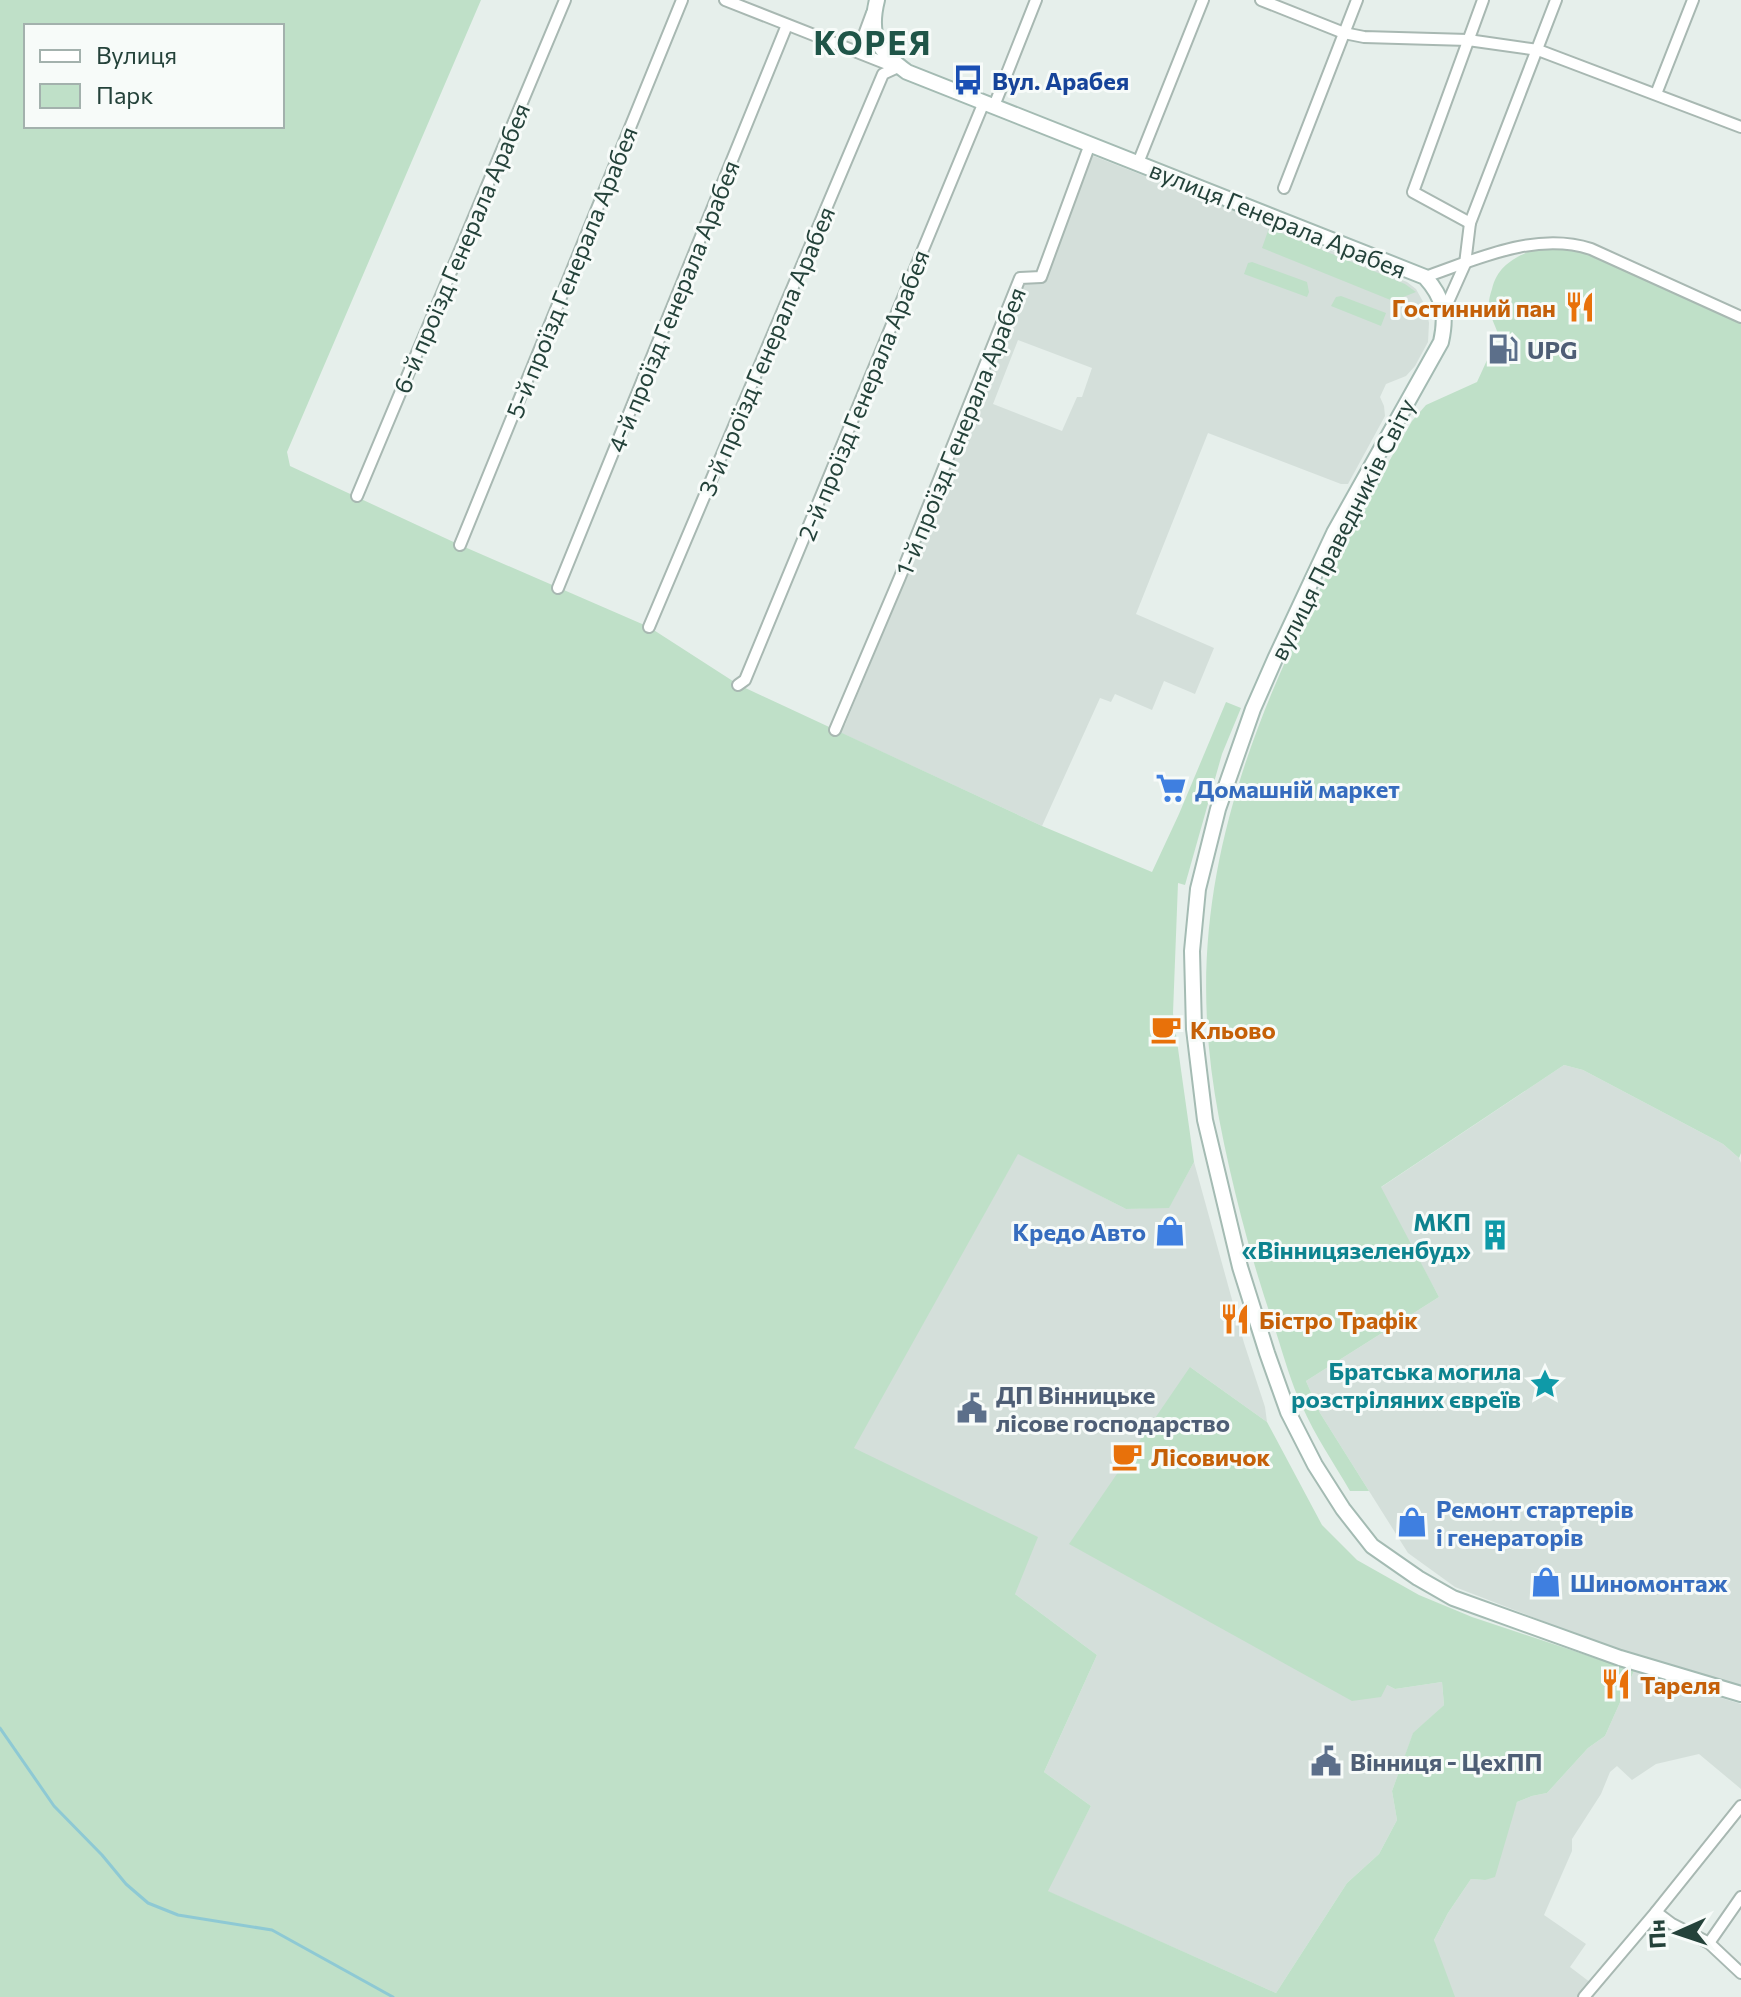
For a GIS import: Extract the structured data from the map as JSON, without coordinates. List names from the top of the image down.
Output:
{
  "streets": {
    "main road": ["вулиця Генерала Арабея", "вулиця Праведників Світу"],
    "street": [
      "6-й проїзд Генерала Арабея",
      "5-й проїзд Генерала Арабея",
      "4-й проїзд Генерала Арабея",
      "3-й проїзд Генерала Арабея",
      "2-й проїзд Генерала Арабея",
      "1-й проїзд Генерала Арабея"
    ]
  },
  "crossings": [
    ["вулиця Генерала Арабея", "3-й проїзд Генерала Арабея"],
    ["вулиця Генерала Арабея", "2-й проїзд Генерала Арабея"],
    ["вулиця Генерала Арабея", "1-й проїзд Генерала Арабея"]
  ],
  "districts": ["КОРЕЯ"],
  "places": {
    "bus stop": ["Вул. Арабея"],
    "restaurant": ["Гостинний пан", "Бістро Трафік", "Тареля"],
    "fuel station": ["UPG"],
    "supermarket": ["Домашній маркет"],
    "cafe": ["Кльово", "Лісовичок"],
    "shop": ["Кредо Авто", "Ремонт стартерів і генераторів", "Шиномонтаж"],
    "building": ["МКП «Вінницязеленбуд»"],
    "place": ["Братська могила розстріляних євреїв"],
    "public building": ["ДП Вінницьке лісове господарство", "Вінниця - ЦехПП"]
  },
  "legend": ["Вулиця", "Парк"],
  "north": "left"
}
